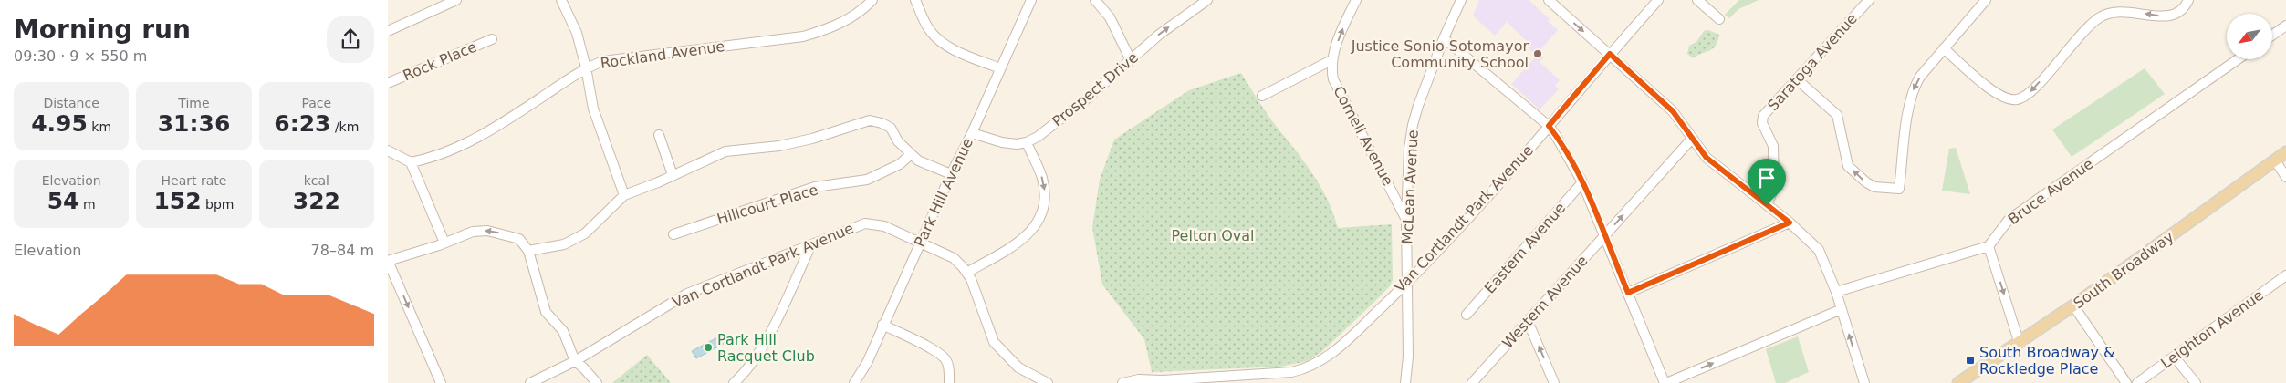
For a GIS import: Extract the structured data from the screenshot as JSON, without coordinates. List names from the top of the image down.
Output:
{
  "streets": {
    "main road": ["South Broadway"],
    "street": [
      "Rockland Avenue",
      "Rock Place",
      "Saratoga Avenue",
      "Prospect Drive",
      "Cornell Avenue",
      "McLean Avenue",
      "Bruce Avenue",
      "Park Hill Avenue",
      "Hillcourt Place",
      "Van Cortlandt Park Avenue",
      "Eastern Avenue",
      "Western Avenue",
      "Leighton Avenue"
    ]
  },
  "crossings": [
    ["Cornell Avenue", "McLean Avenue"],
    ["McLean Avenue", "Van Cortlandt Park Avenue"],
    ["Park Hill Avenue", "Van Cortlandt Park Avenue"]
  ],
  "one_way": ["Prospect Drive", "Western Avenue"],
  "parks": ["Pelton Oval"],
  "places": {
    "other": ["Justice Sonio Sotomayor Community School", "Park Hill Racquet Club"],
    "transit": ["South Broadway & Rockledge Place"]
  },
  "north": "bottom left",
  "page": {
    "heading": ["Morning run", "09:30 · 9 × 550 m"],
    "stats": [
      ["Distance", "4.95 km"],
      ["Time", "31:36"],
      ["Pace", "6:23 /km"],
      ["Elevation", "54 m"],
      ["Heart rate", "152 bpm"],
      ["kcal", "322"]
    ],
    "chart": ["Elevation", "78–84 m"]
  }
}
